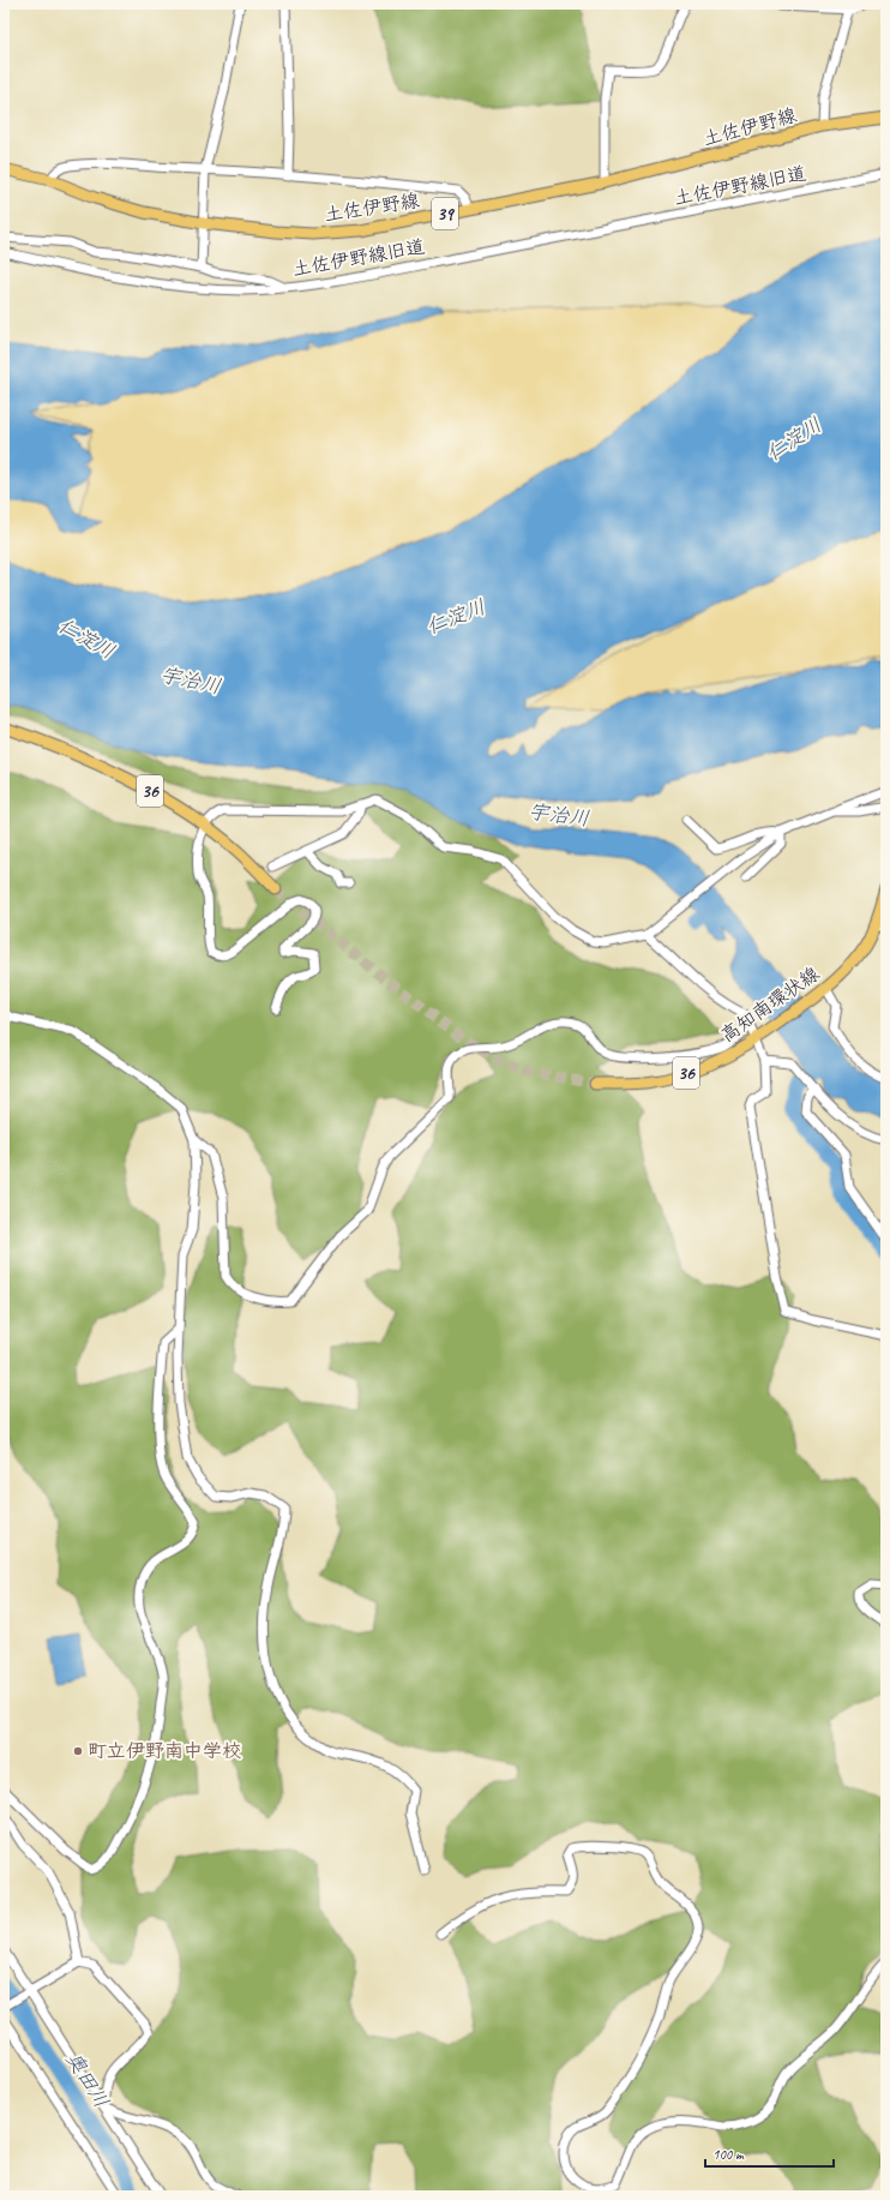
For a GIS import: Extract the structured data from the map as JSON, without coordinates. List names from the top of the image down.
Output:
{
  "streets": {
    "main road": [
      "土佐伊野線",
      "39",
      "36",
      "高知南環状線"
    ],
    "street": ["土佐伊野線旧道"]
  },
  "water": ["仁淀川", "宇治川", "奥田川"],
  "places": ["町立伊野南中学校"],
  "scale_bar": "100 m"
}
